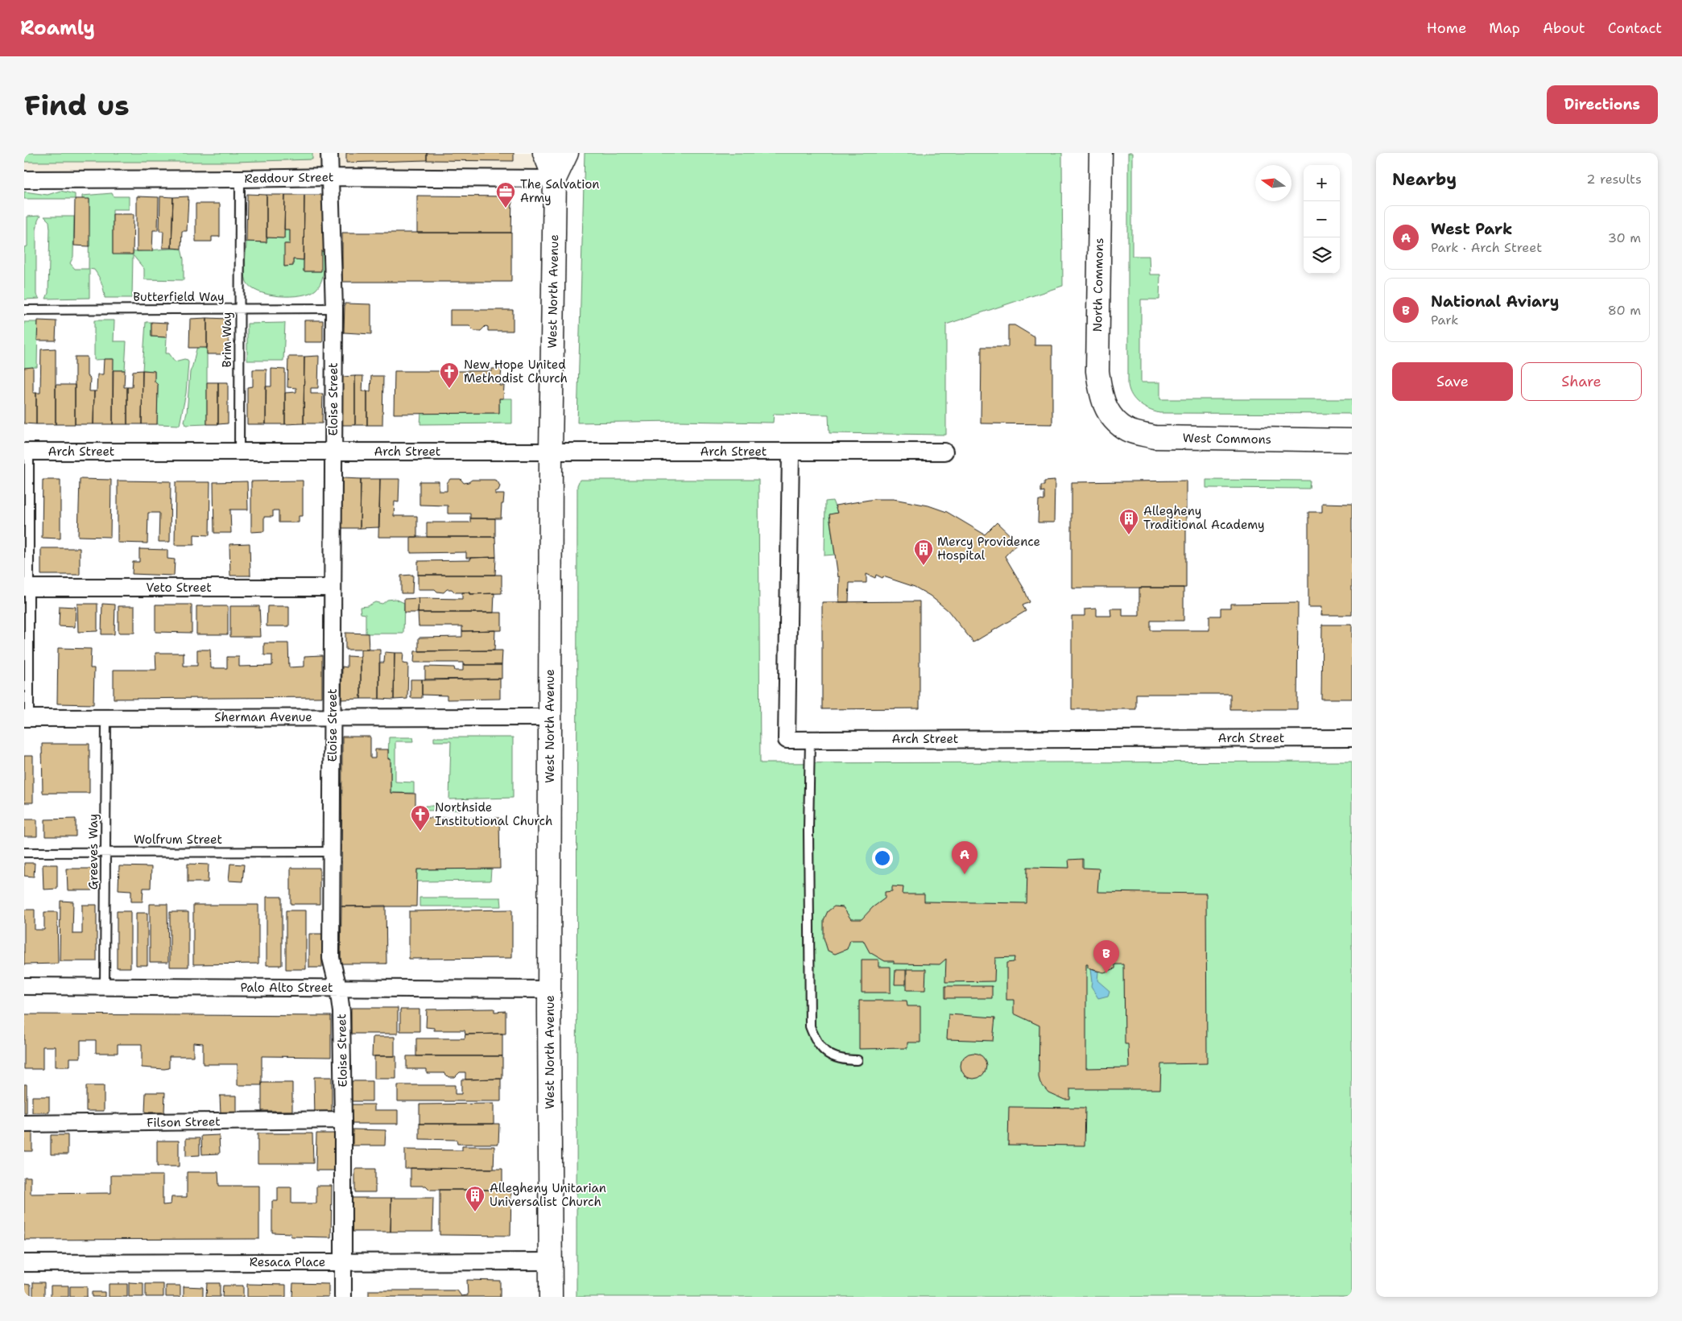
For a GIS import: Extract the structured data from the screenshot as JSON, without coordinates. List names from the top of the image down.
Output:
{
  "streets": {
    "main road": ["North Commons", "West North Avenue", "West Commons"],
    "street": [
      "Reddour Street",
      "Eloise Street",
      "Arch Street",
      "Veto Street",
      "Sherman Avenue",
      "Palo Alto Street",
      "Filson Street",
      "Resaca Place"
    ],
    "lane": [
      "Butterfield Way",
      "Brim Way",
      "Wolfrum Street",
      "Greeves Way"
    ]
  },
  "crossings": [
    ["Reddour Street", "West North Avenue"],
    ["Reddour Street", "Brim Way"],
    ["Reddour Street", "Eloise Street"],
    ["North Commons", "West Commons"],
    ["West North Avenue", "Arch Street"],
    ["West North Avenue", "Sherman Avenue"],
    ["West North Avenue", "Palo Alto Street"],
    ["West North Avenue", "Resaca Place"],
    ["Butterfield Way", "Brim Way"],
    ["Butterfield Way", "Eloise Street"],
    ["Brim Way", "Arch Street"],
    ["Eloise Street", "Arch Street"],
    ["Eloise Street", "Veto Street"],
    ["Eloise Street", "Sherman Avenue"],
    ["Eloise Street", "Wolfrum Street"],
    ["Eloise Street", "Palo Alto Street"],
    ["Eloise Street", "Filson Street"],
    ["Eloise Street", "Resaca Place"],
    ["Sherman Avenue", "Greeves Way"],
    ["Wolfrum Street", "Greeves Way"],
    ["Greeves Way", "Palo Alto Street"]
  ],
  "places": {
    "office": ["The Salvation Army"],
    "church": ["New Hope United Methodist Church", "Northside Institutional Church"],
    "building": ["Allegheny Traditional Academy", "Mercy Providence Hospital", "Allegheny Unitarian Universalist Church"]
  },
  "north": "left",
  "page": {
    "header": "Roamly",
    "nav": [
      "Home",
      "Map",
      "About",
      "Contact"
    ],
    "buttons": [
      "Directions",
      ["Save", "Share"]
    ],
    "title": "Find us",
    "heading": ["Nearby", "2 results"],
    "map_buttons": ["+", "−"],
    "list": [
      {
        "mark": "A",
        "name": "West Park",
        "note": "Park · Arch Street",
        "value": "30 m"
      },
      {
        "mark": "B",
        "name": "National Aviary",
        "note": "Park",
        "value": "80 m"
      }
    ],
    "pins": ["A", "B"]
  }
}
